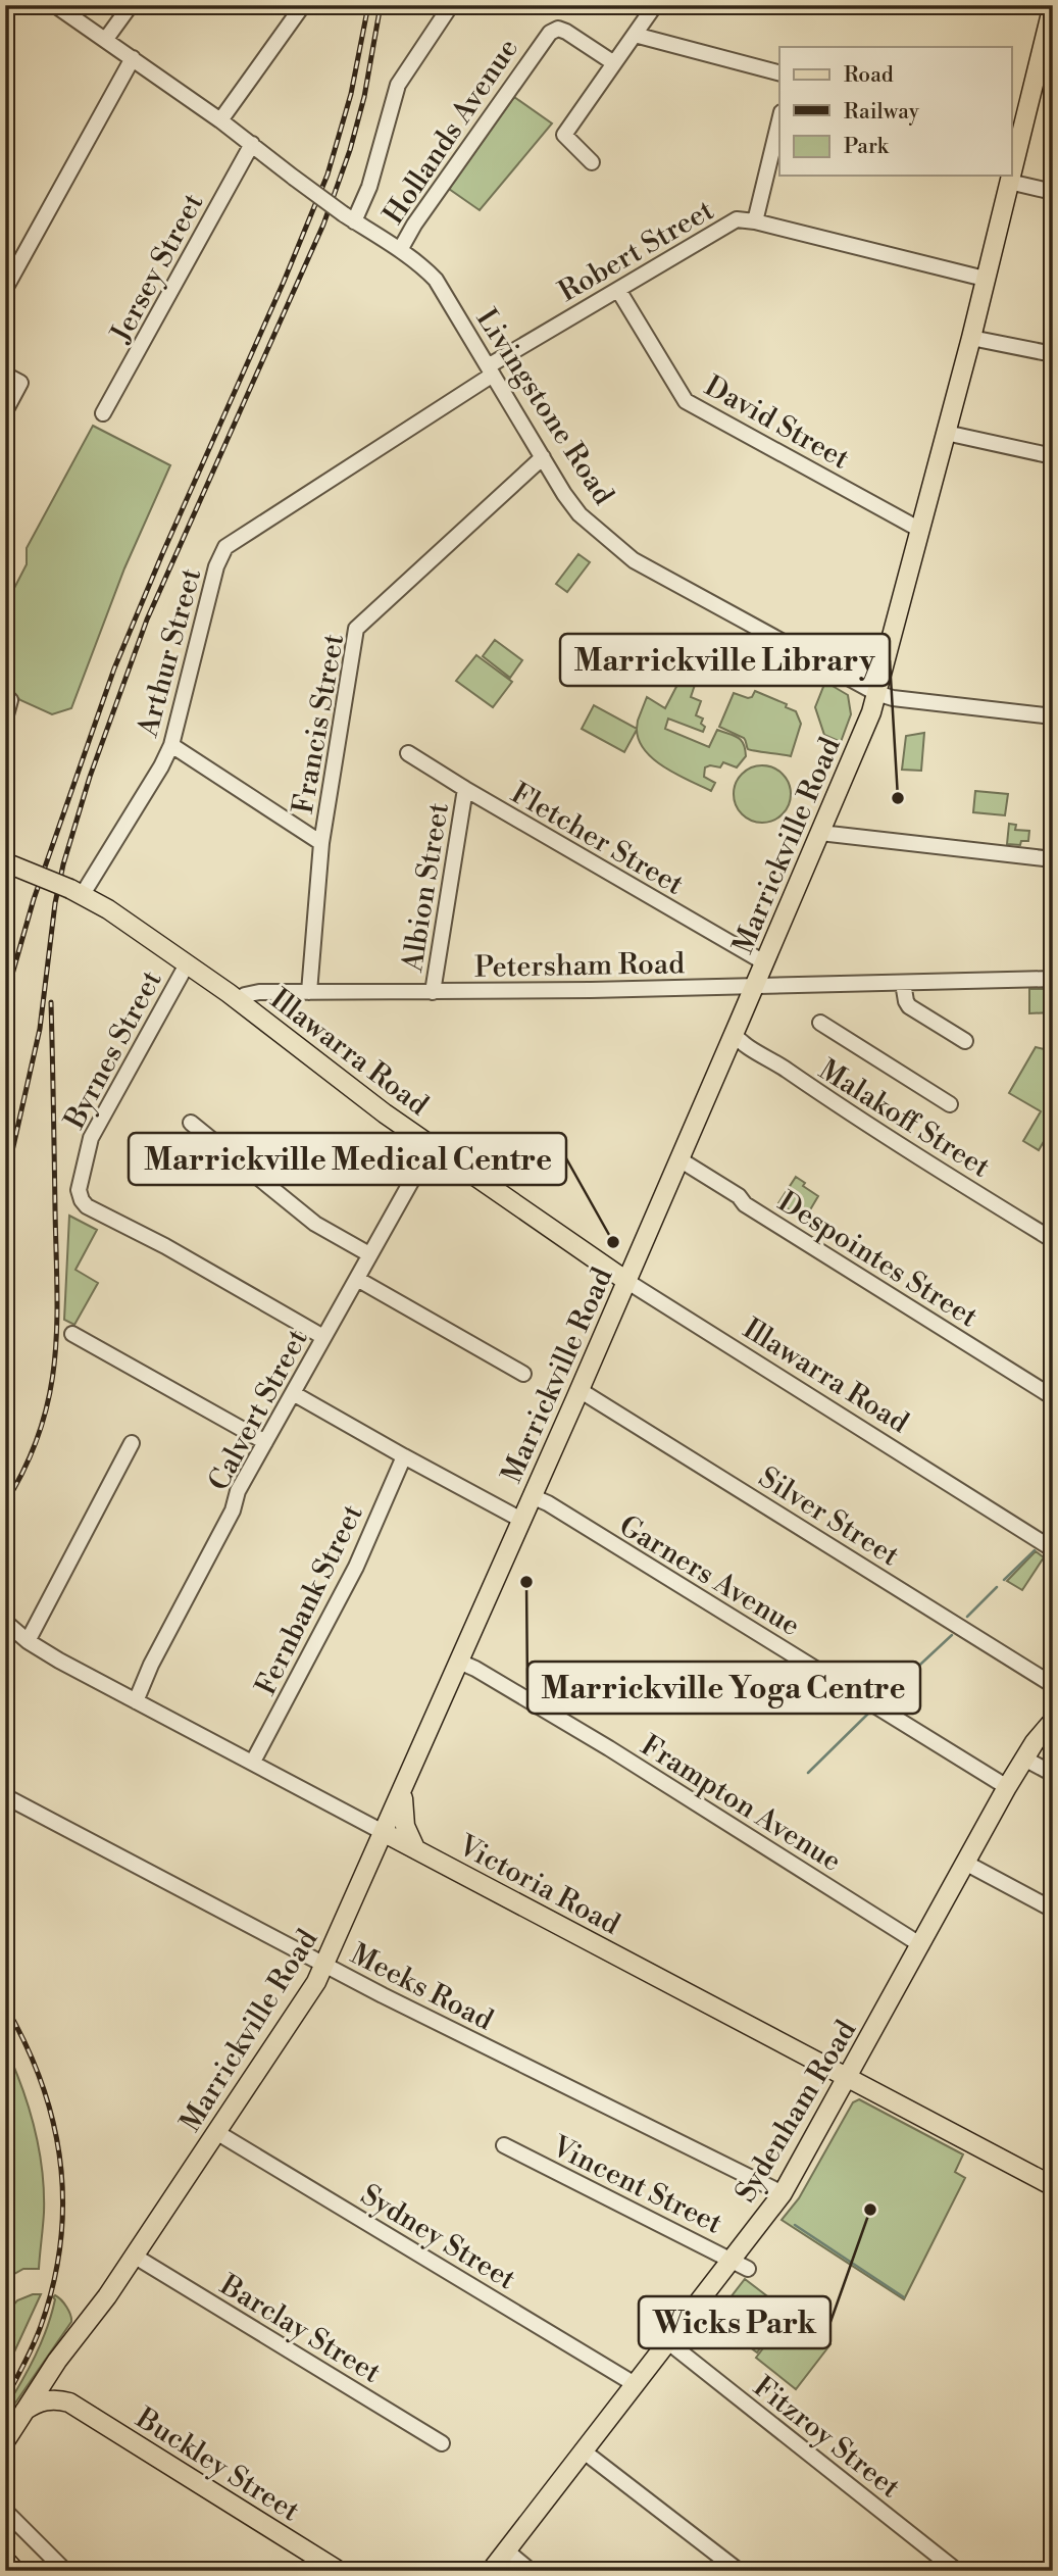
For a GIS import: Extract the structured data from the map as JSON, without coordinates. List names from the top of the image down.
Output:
{
  "streets": {
    "main road": [
      "Marrickville Road",
      "Illawarra Road",
      "Victoria Road",
      "Sydenham Road",
      "Buckley Street"
    ],
    "street": [
      "Hollands Avenue",
      "Robert Street",
      "Jersey Street",
      "Livingstone Road",
      "David Street",
      "Arthur Street",
      "Francis Street",
      "Fletcher Street",
      "Albion Street",
      "Petersham Road",
      "Byrnes Street",
      "Malakoff Street",
      "Despointes Street",
      "Calvert Street",
      "Silver Street",
      "Garners Avenue",
      "Fernbank Street",
      "Frampton Avenue",
      "Meeks Road",
      "Vincent Street",
      "Sydney Street",
      "Barclay Street",
      "Fitzroy Street"
    ]
  },
  "crossings": [
    ["Hollands Avenue", "Livingstone Road"],
    ["Robert Street", "Livingstone Road"],
    ["Robert Street", "David Street"],
    ["Robert Street", "Arthur Street"],
    ["Robert Street", "Marrickville Road"],
    ["Jersey Street", "Livingstone Road"],
    ["Livingstone Road", "Arthur Street"],
    ["Livingstone Road", "Francis Street"],
    ["Livingstone Road", "Marrickville Road"],
    ["David Street", "Marrickville Road"],
    ["Arthur Street", "Illawarra Road"],
    ["Francis Street", "Petersham Road"],
    ["Fletcher Street", "Marrickville Road"],
    ["Fletcher Street", "Albion Street"],
    ["Marrickville Road", "Petersham Road"],
    ["Marrickville Road", "Illawarra Road"],
    ["Marrickville Road", "Malakoff Street"],
    ["Marrickville Road", "Despointes Street"],
    ["Marrickville Road", "Silver Street"],
    ["Marrickville Road", "Garners Avenue"],
    ["Marrickville Road", "Frampton Avenue"],
    ["Marrickville Road", "Victoria Road"],
    ["Marrickville Road", "Meeks Road"],
    ["Marrickville Road", "Sydney Street"],
    ["Marrickville Road", "Barclay Street"],
    ["Albion Street", "Petersham Road"],
    ["Petersham Road", "Illawarra Road"],
    ["Byrnes Street", "Illawarra Road"],
    ["Byrnes Street", "Calvert Street"],
    ["Illawarra Road", "Calvert Street"],
    ["Calvert Street", "Victoria Road"],
    ["Garners Avenue", "Sydenham Road"],
    ["Fernbank Street", "Victoria Road"],
    ["Frampton Avenue", "Sydenham Road"],
    ["Victoria Road", "Sydenham Road"],
    ["Meeks Road", "Sydenham Road"],
    ["Sydenham Road", "Vincent Street"],
    ["Sydenham Road", "Sydney Street"],
    ["Sydenham Road", "Fitzroy Street"]
  ],
  "places": [
    "Marrickville Library",
    "Marrickville Medical Centre",
    "Marrickville Yoga Centre",
    "Wicks Park"
  ],
  "legend": ["Road", "Railway", "Park"]
}
